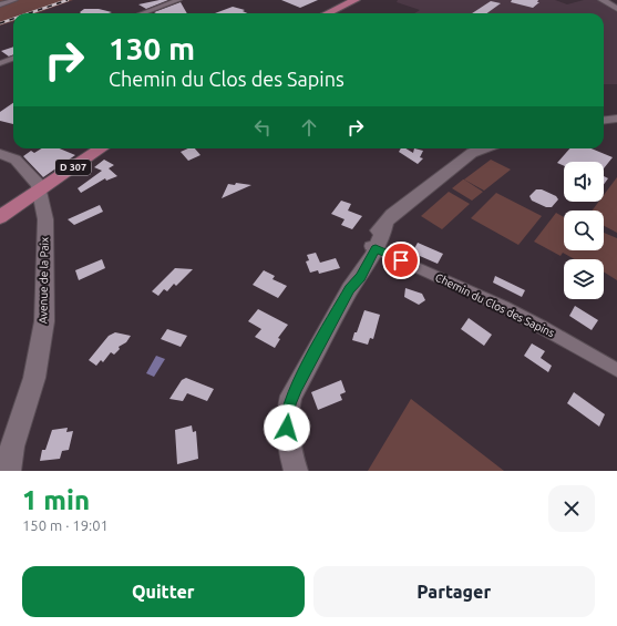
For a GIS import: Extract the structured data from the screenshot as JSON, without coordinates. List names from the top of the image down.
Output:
{
  "streets": {
    "main road": ["D 307"],
    "street": ["Avenue de la Paix", "Chemin du Clos des Sapins"]
  },
  "crossings": [
    ["D 307", "Avenue de la Paix"]
  ],
  "page": {
    "turn": ["130 m", "Chemin du Clos des Sapins"],
    "heading": ["1 min", "150 m · 19:01"],
    "buttons": ["Quitter", "Partager"]
  }
}
